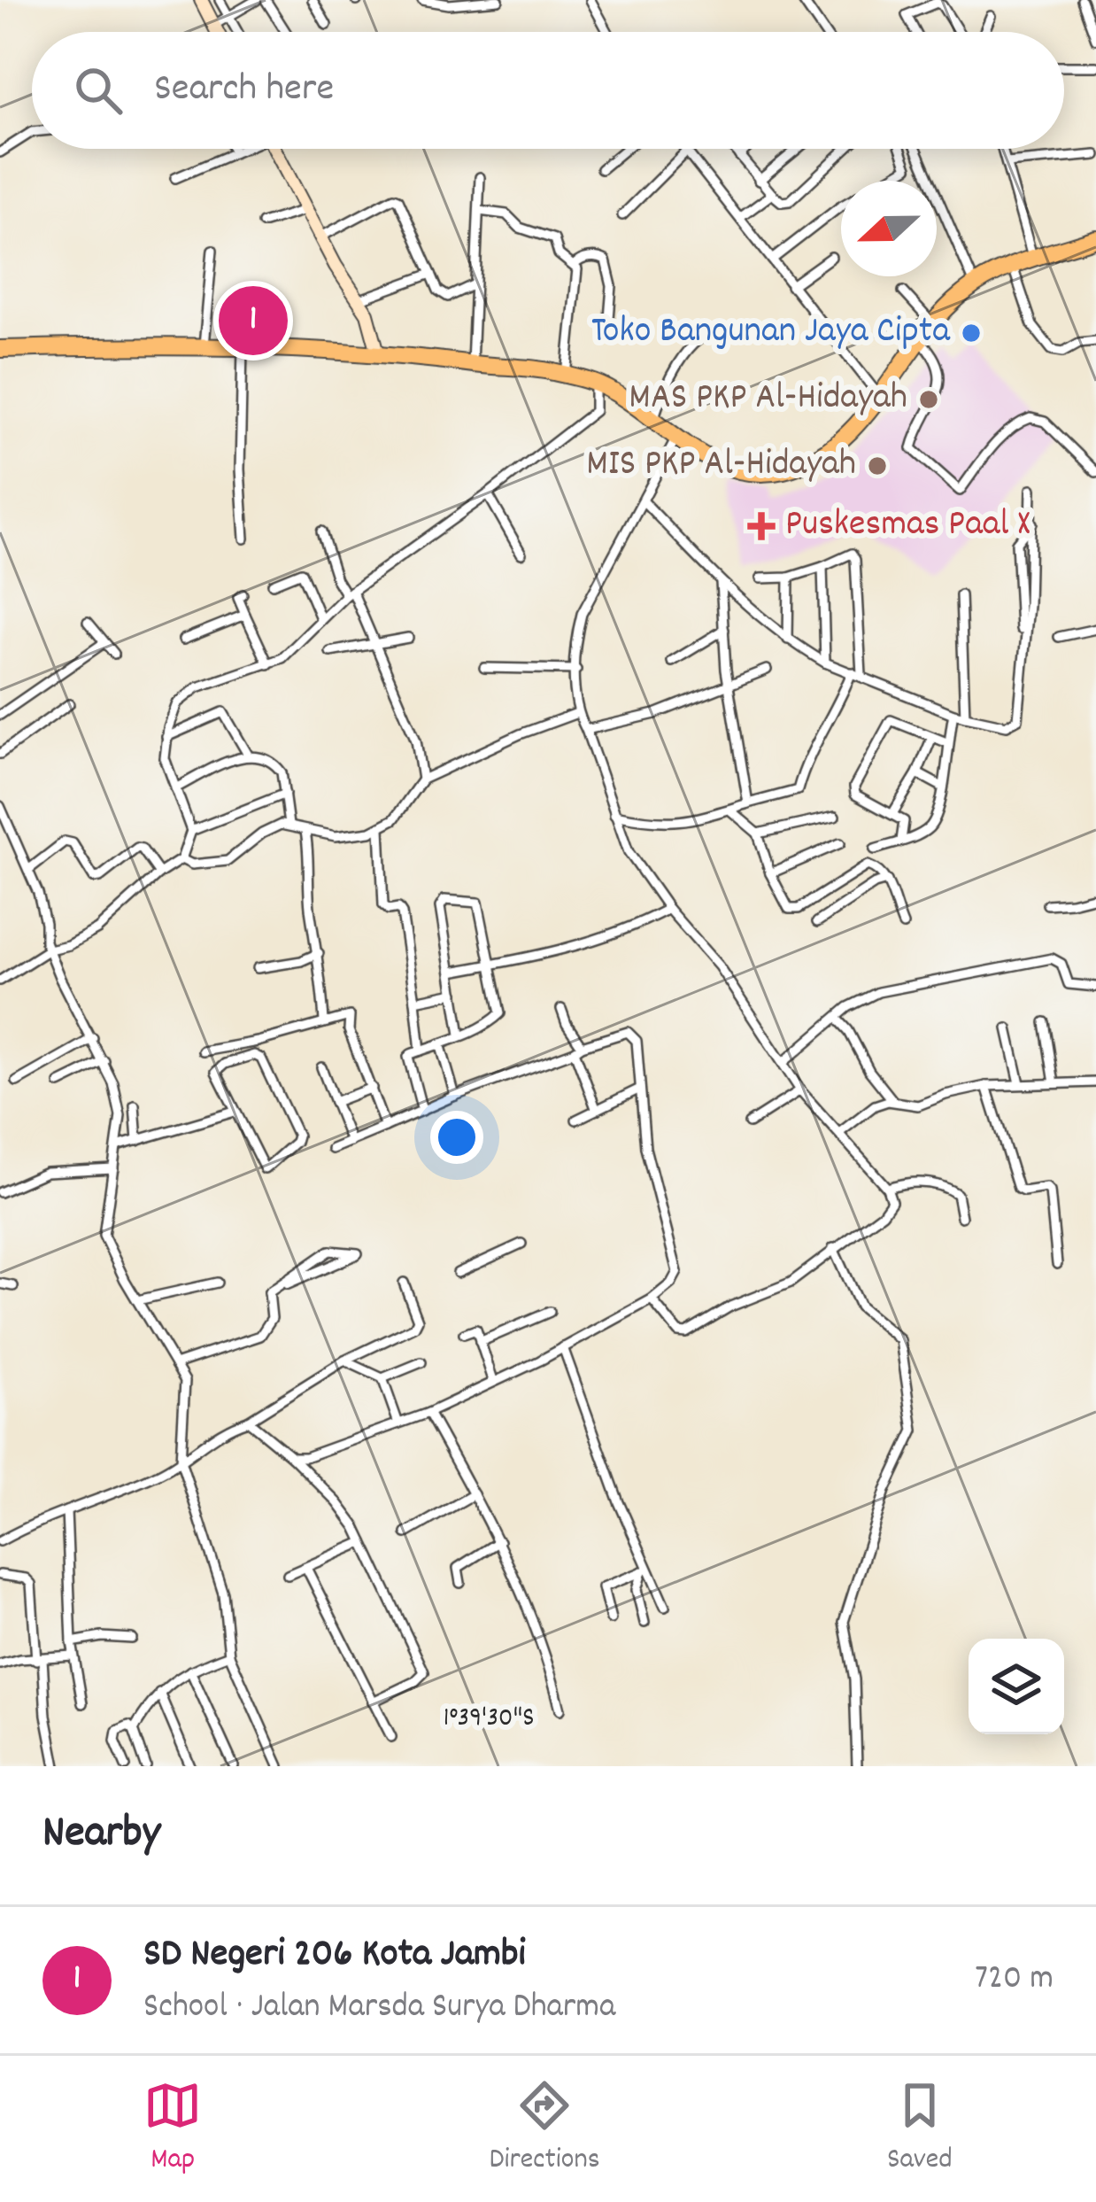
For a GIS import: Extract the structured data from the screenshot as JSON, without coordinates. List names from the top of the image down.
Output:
{
  "places": {
    "other": ["Toko Bangunan Jaya Cipta", "MAS PKP Al-Hidayah", "MIS PKP Al-Hidayah"],
    "health": ["Puskesmas Paal X"]
  },
  "north": "left",
  "page": {
    "search": "Search here",
    "pins": "1",
    "heading": "Nearby",
    "list": [
      {
        "mark": "1",
        "name": "SD Negeri 206 Kota Jambi",
        "note": "School · Jalan Marsda Surya Dharma",
        "value": "720 m"
      }
    ],
    "nav": ["Map", "Directions", "Saved"]
  },
  "coordinates": ["1°39'30\"S"]
}
